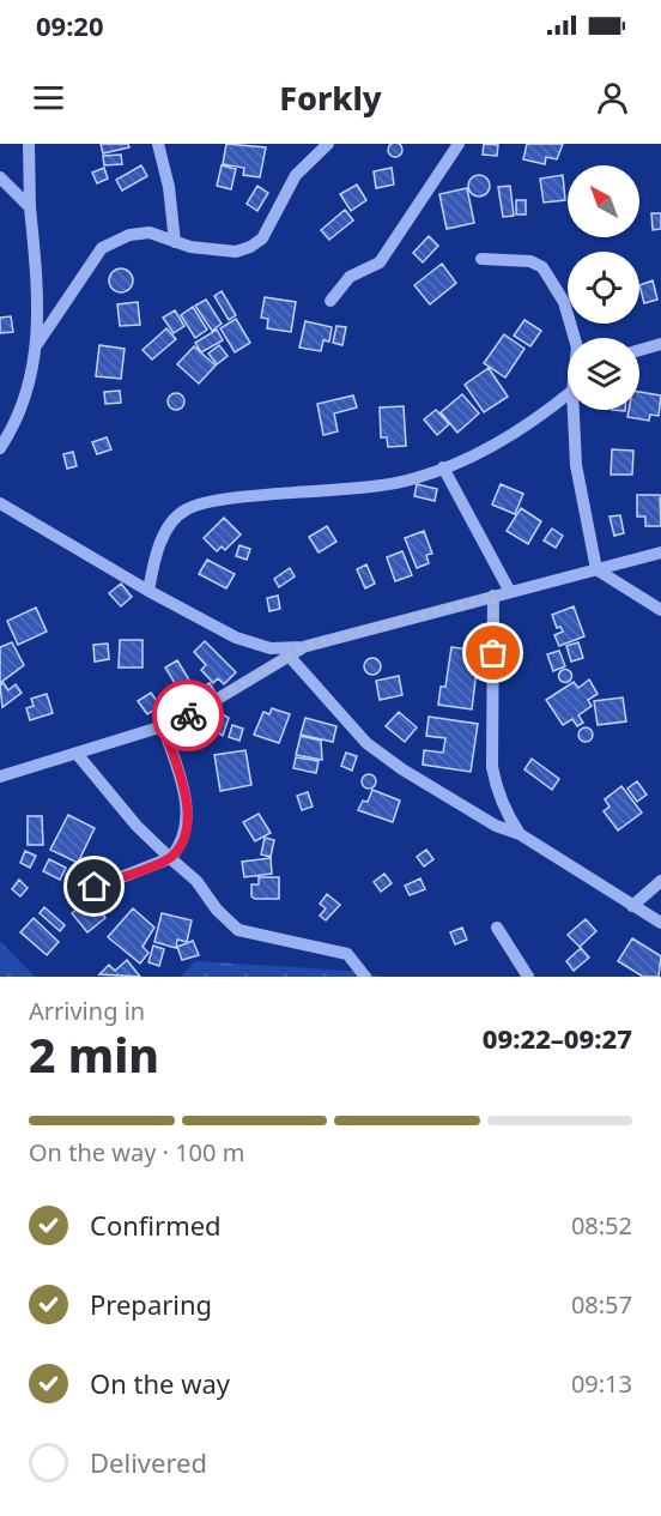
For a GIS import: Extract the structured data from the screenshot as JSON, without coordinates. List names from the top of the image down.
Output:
{
  "north": "top left",
  "page": {
    "status": "09:20",
    "header": "Forkly",
    "heading": ["2 min", "Arriving in", "09:22–09:27"],
    "bar": "On the way · 100 m",
    "list": [
      ["Confirmed", "08:52"],
      ["Preparing", "08:57"],
      ["On the way", "09:13"],
      "Delivered"
    ]
  }
}
